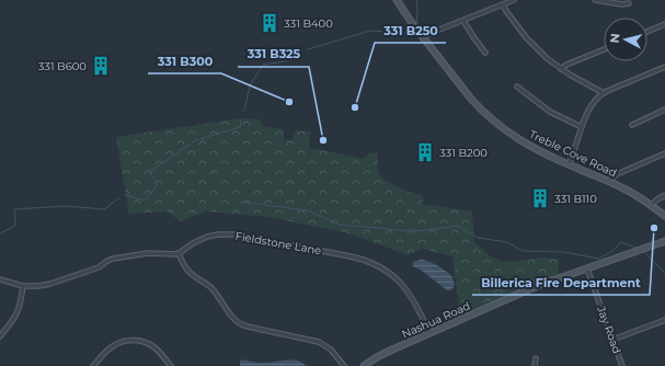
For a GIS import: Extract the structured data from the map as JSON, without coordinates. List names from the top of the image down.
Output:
{
  "streets": {
    "main road": ["Treble Cove Road", "Nashua Road"],
    "street": ["Fieldstone Lane", "Jay Road"]
  },
  "crossings": [
    ["Fieldstone Lane", "Nashua Road"],
    ["Nashua Road", "Jay Road"]
  ],
  "places": {
    "building": [
      "331 B400",
      "331 B600",
      "331 B200",
      "331 B110"
    ],
    "other": [
      "331 B300",
      "331 B250",
      "331 B325",
      "Billerica Fire Department"
    ]
  },
  "north": "left"
}
